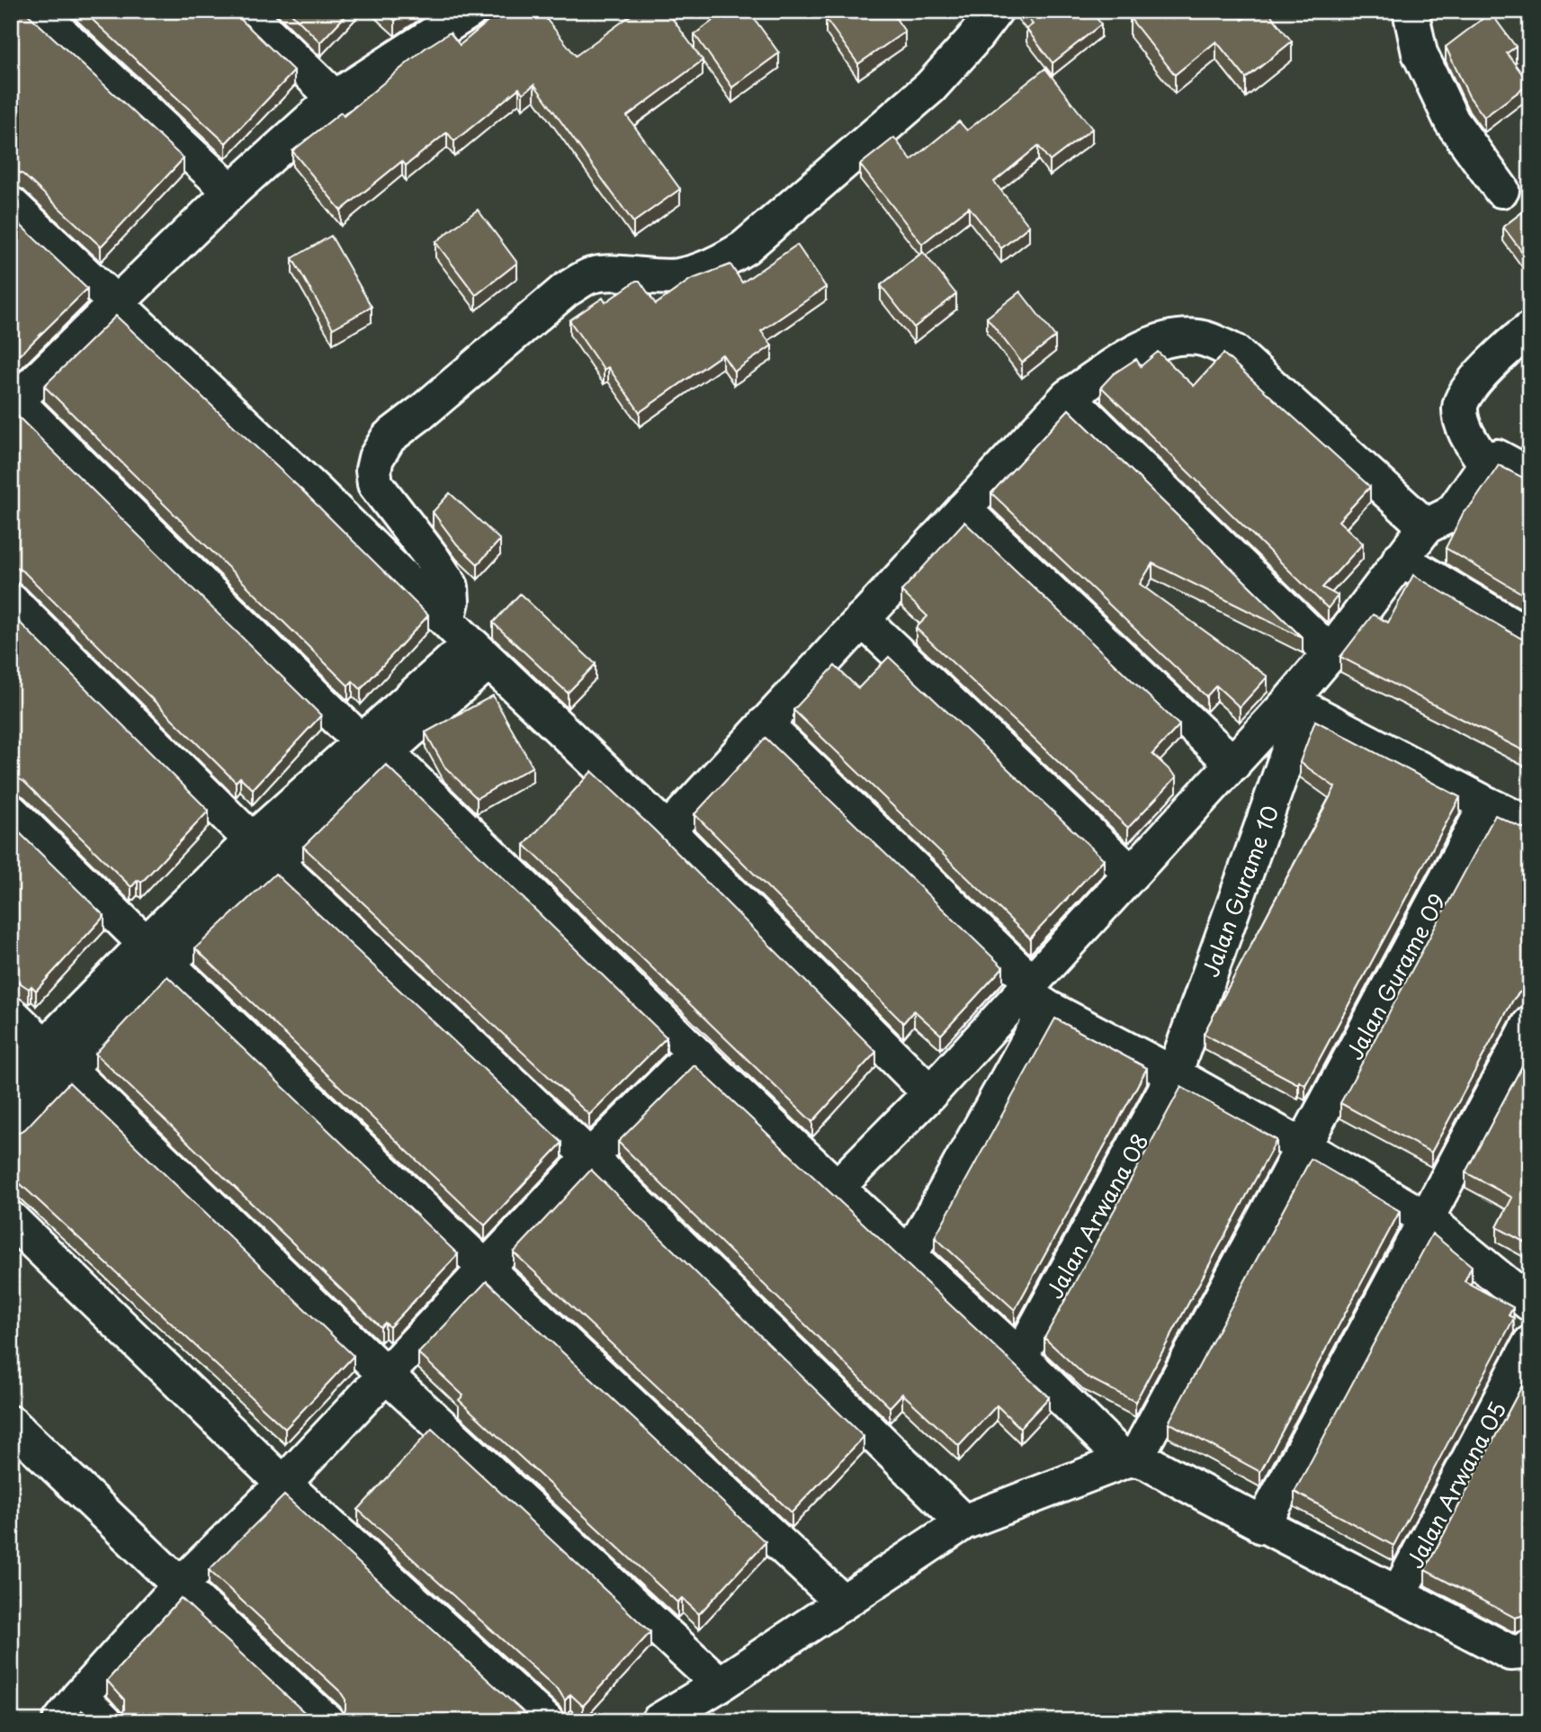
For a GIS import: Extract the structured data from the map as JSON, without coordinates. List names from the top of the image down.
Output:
{
  "streets": {
    "street": [
      "Jalan Gurame 10",
      "Jalan Gurame 09",
      "Jalan Arwana 08",
      "Jalan Arwana 05"
    ]
  },
  "crossings": [
    ["Jalan Gurame 10", "Jalan Arwana 08"]
  ]
}
